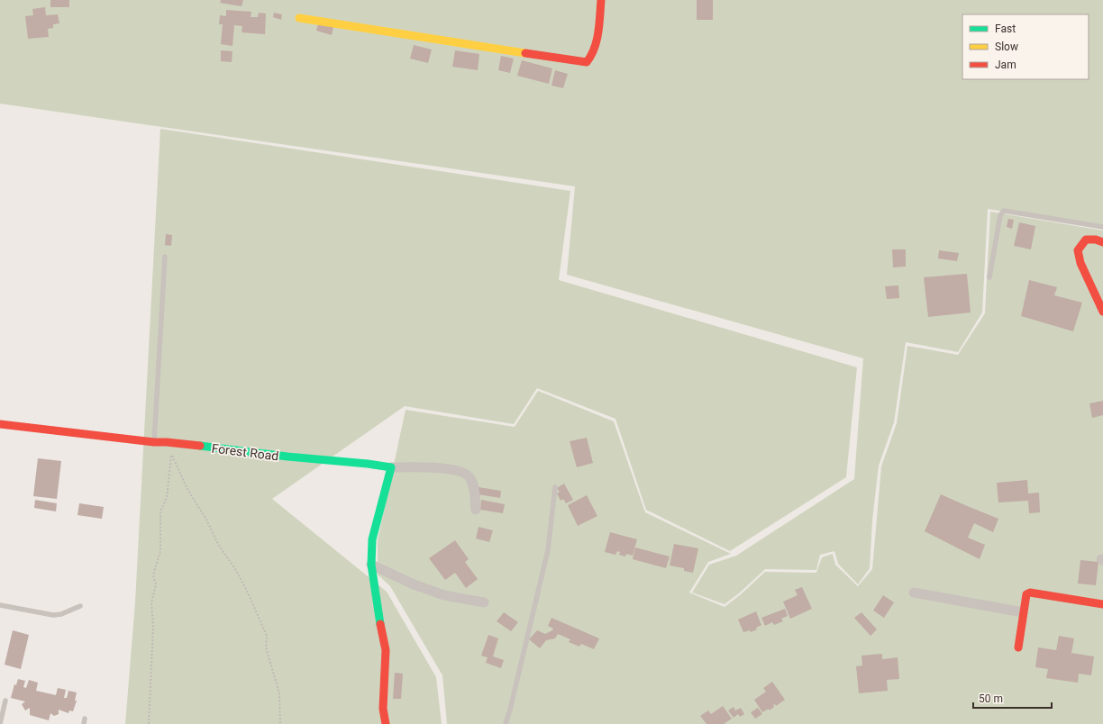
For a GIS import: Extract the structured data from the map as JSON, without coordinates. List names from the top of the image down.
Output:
{
  "streets": {
    "street": ["Forest Road"]
  },
  "legend": ["Fast", "Slow", "Jam"],
  "scale_bar": "50 m"
}
